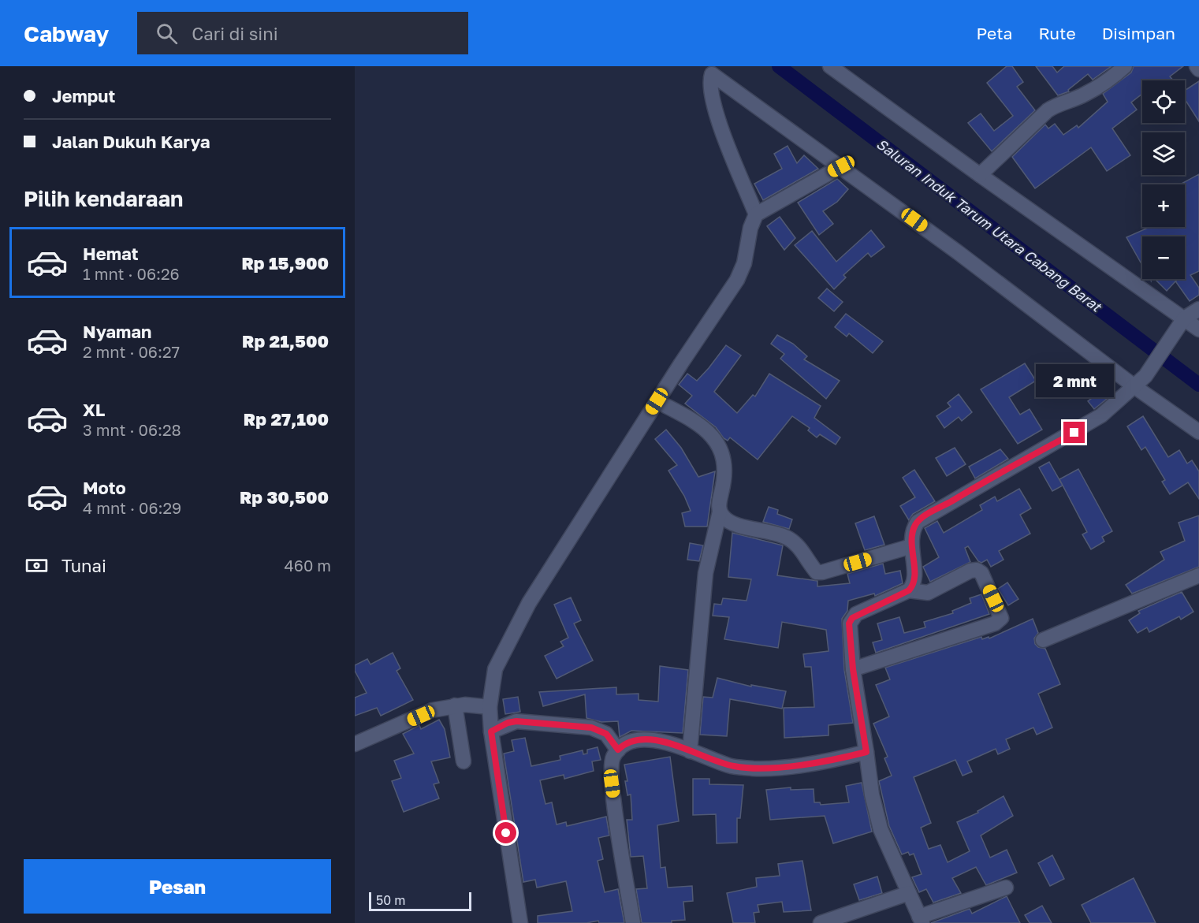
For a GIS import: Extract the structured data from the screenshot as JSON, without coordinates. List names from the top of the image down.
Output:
{
  "water": ["Saluran Induk Tarum Utara Cabang Barat"],
  "scale_bar": "50 m",
  "page": {
    "header": "Cabway",
    "search": "Cari di sini",
    "nav": ["Peta", "Rute", "Disimpan"],
    "banner": ["Jemput", "Jalan Dukuh Karya"],
    "map_buttons": ["+", "−"],
    "heading": "Pilih kendaraan",
    "list": [
      {
        "name": "Hemat",
        "note": "1 mnt · 06:26",
        "value": "Rp 15,900"
      },
      {
        "name": "Nyaman",
        "note": "2 mnt · 06:27",
        "value": "Rp 21,500"
      },
      {
        "name": "XL",
        "note": "3 mnt · 06:28",
        "value": "Rp 27,100"
      },
      {
        "name": "Moto",
        "note": "4 mnt · 06:29",
        "value": "Rp 30,500"
      }
    ],
    "bubble": "2 mnt",
    "pay": ["Tunai", "460 m"],
    "buttons": "Pesan",
    "scale": "50 m"
  }
}
